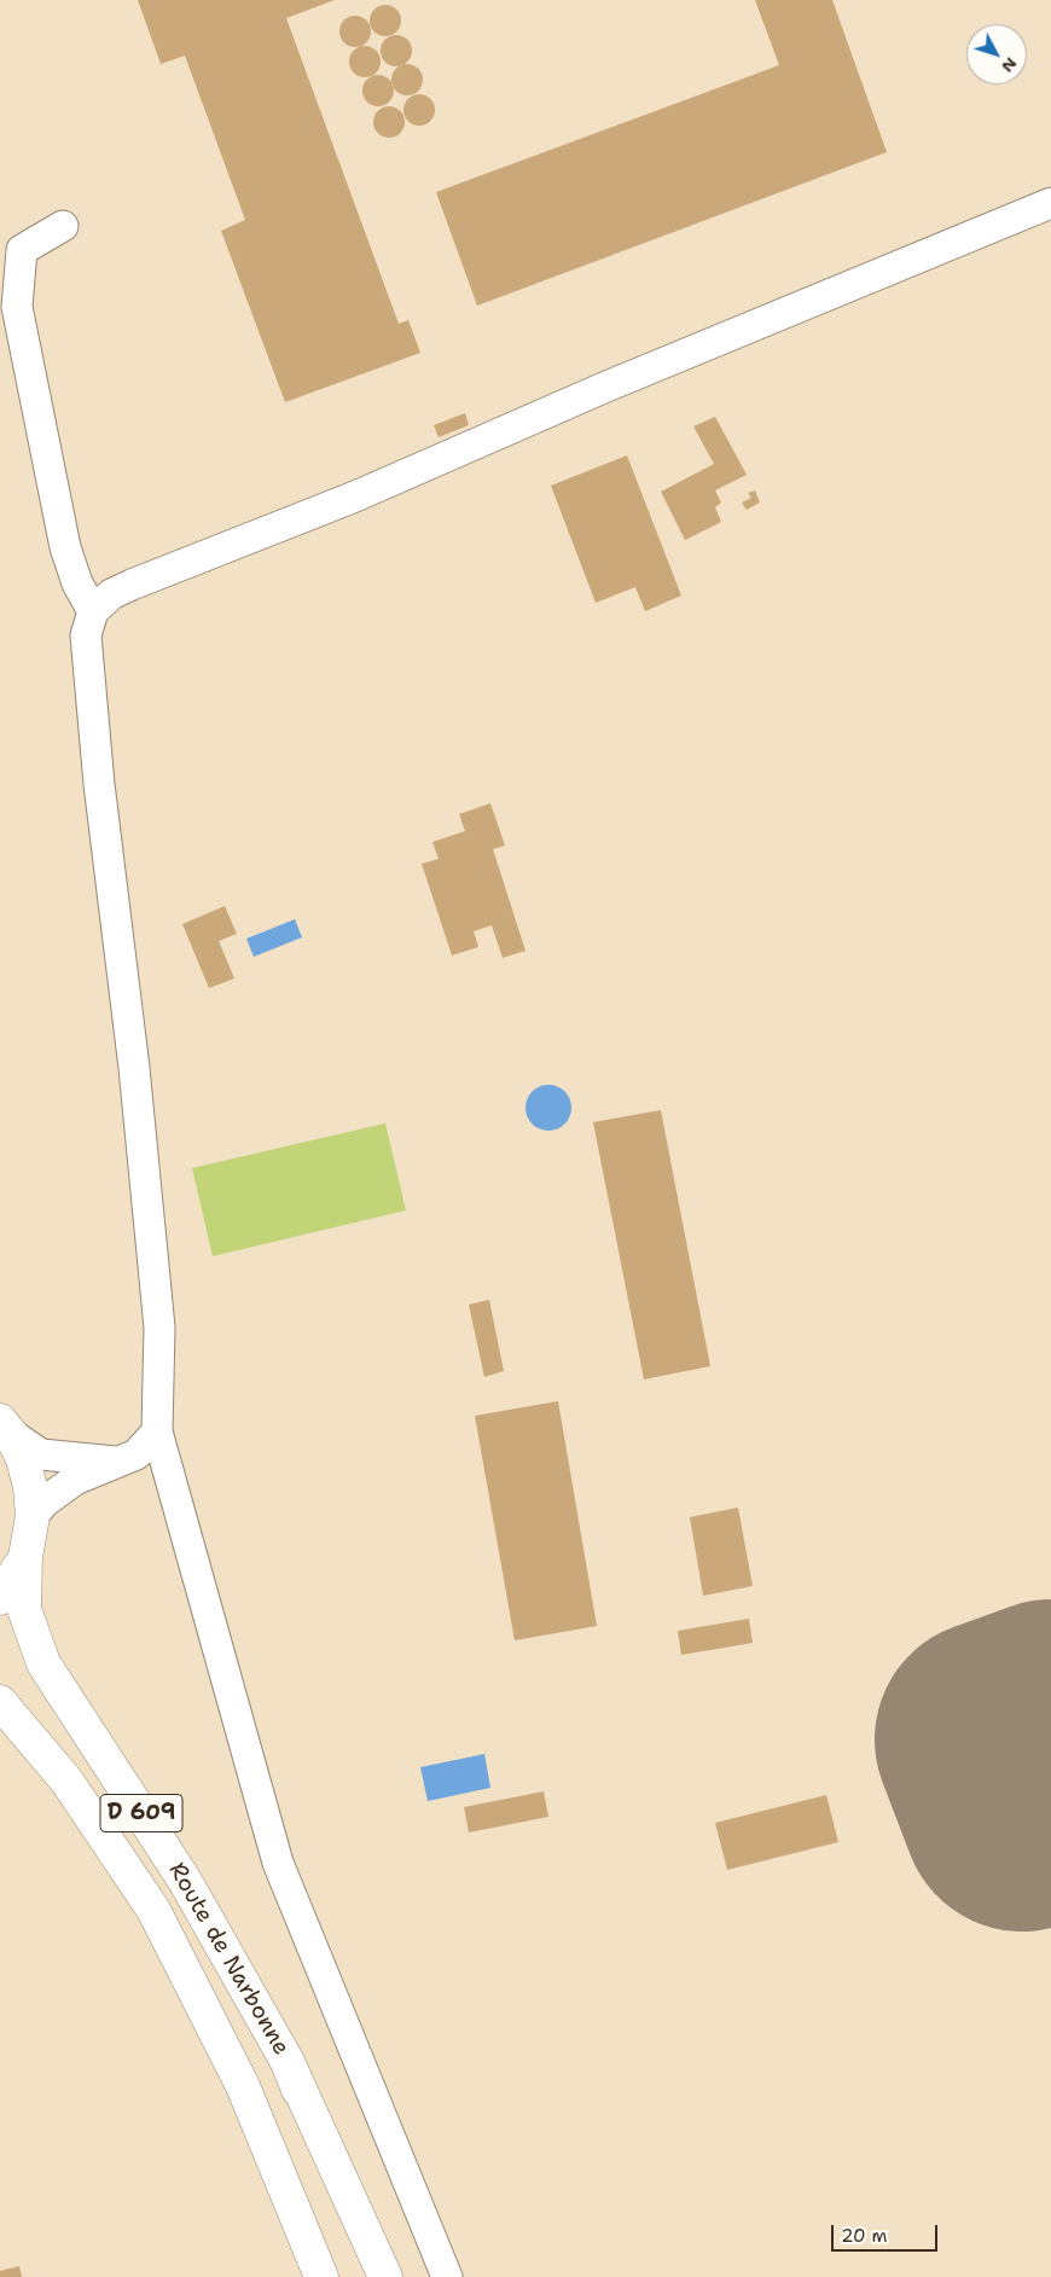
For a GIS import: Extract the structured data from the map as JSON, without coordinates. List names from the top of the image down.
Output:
{
  "streets": {
    "main road": ["D 609", "Route de Narbonne"]
  },
  "scale_bar": "20 m",
  "north": "bottom right"
}
